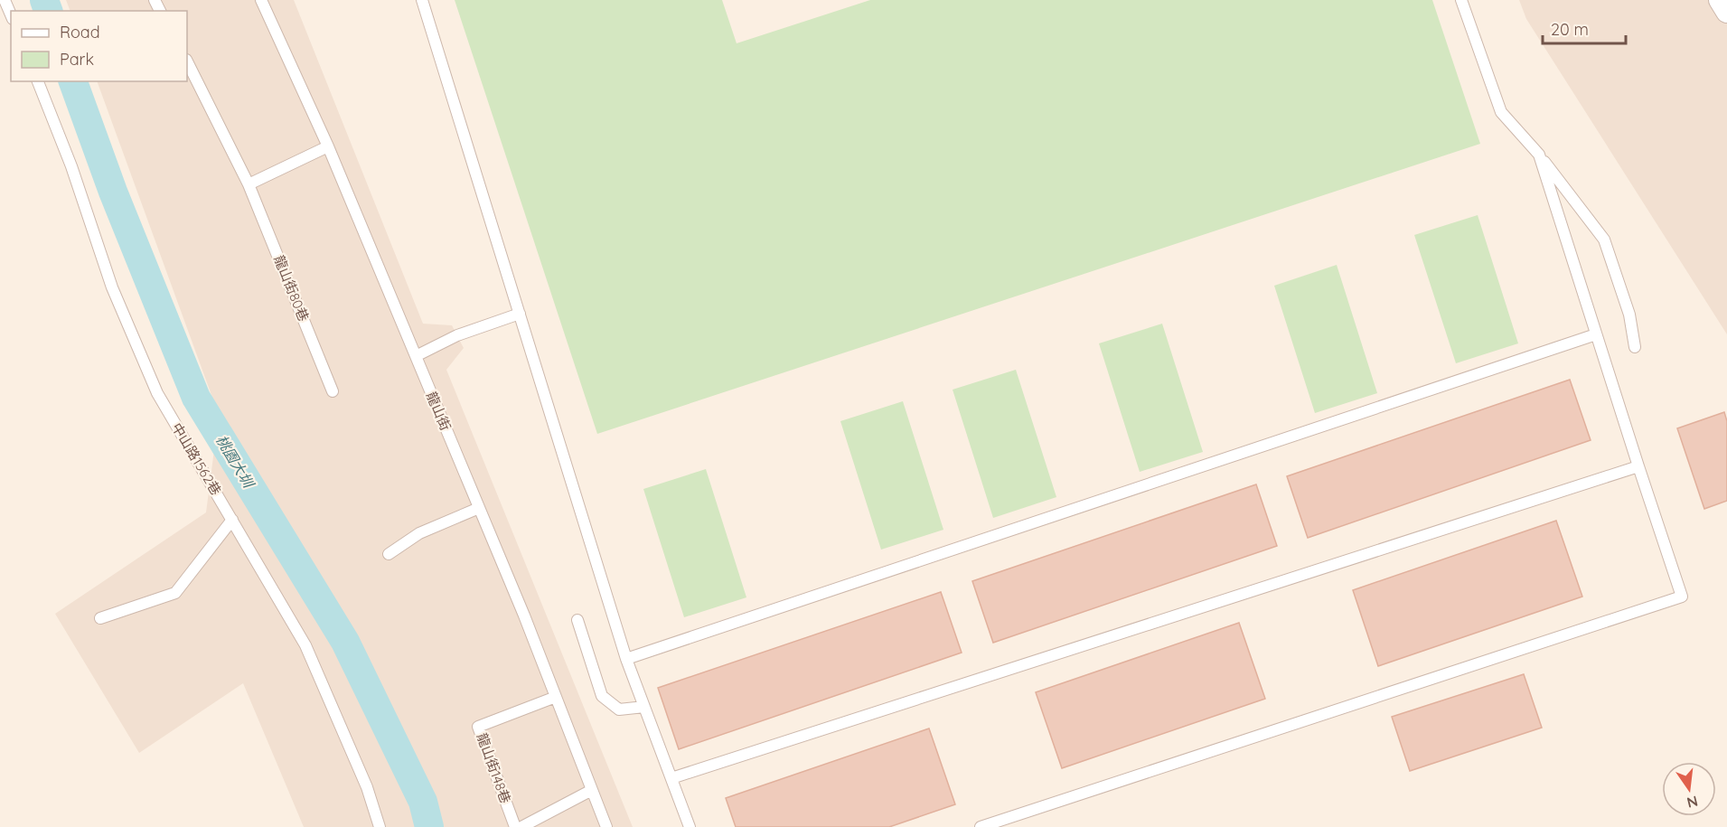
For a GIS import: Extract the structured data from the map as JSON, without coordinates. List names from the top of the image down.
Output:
{
  "streets": {
    "lane": [
      "龍山街80巷",
      "龍山街",
      "中山路1562巷",
      "龍山街148巷"
    ]
  },
  "crossings": [
    ["龍山街", "龍山街148巷"]
  ],
  "water": ["桃園大圳"],
  "legend": ["Road", "Park"],
  "scale_bar": "20 m",
  "north": "bottom"
}
